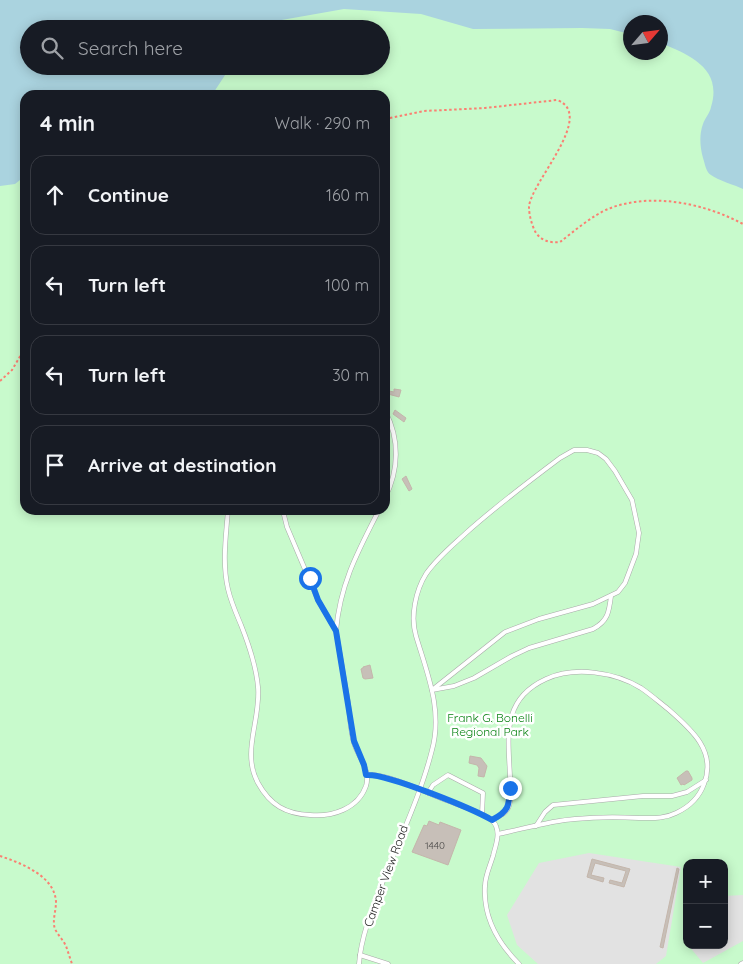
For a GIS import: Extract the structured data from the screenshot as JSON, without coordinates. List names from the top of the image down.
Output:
{
  "streets": {
    "lane": ["Camper View Road"]
  },
  "parks": ["Frank G. Bonelli Regional Park"],
  "house_numbers": ["1440"],
  "north": "top right",
  "page": {
    "search": "Search here",
    "heading": ["4 min", "Walk · 290 m"],
    "list": [
      ["Continue", "160 m"],
      ["Turn left", "100 m"],
      ["Turn left", "30 m"],
      "Arrive at destination"
    ],
    "map_buttons": ["+", "−"]
  }
}
